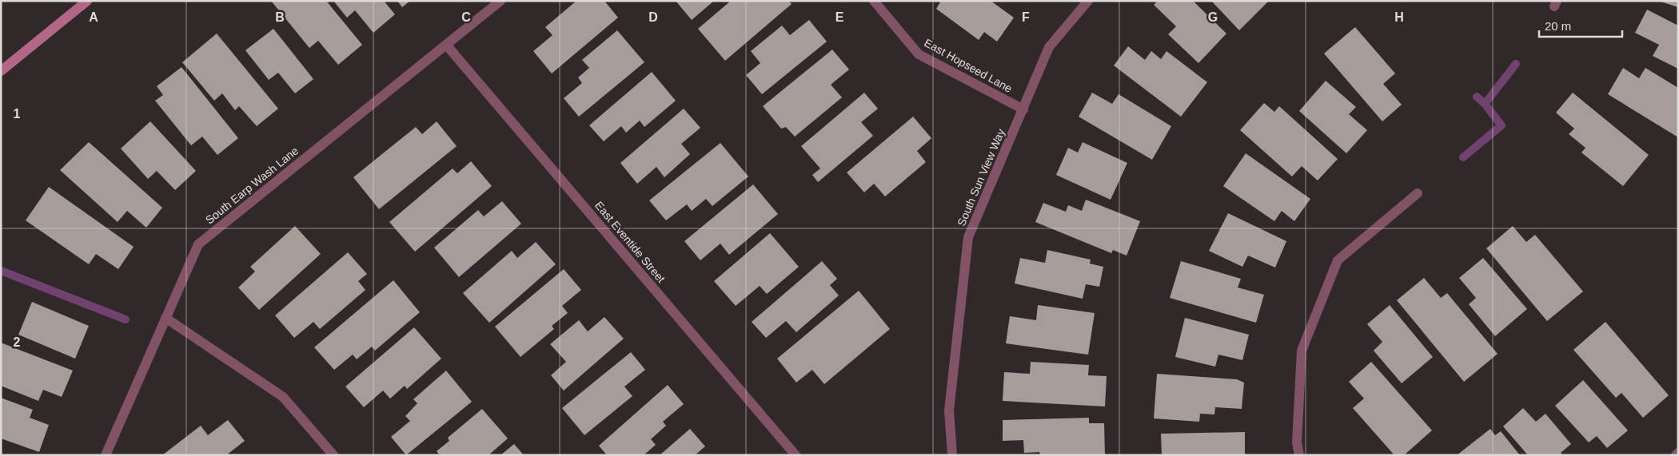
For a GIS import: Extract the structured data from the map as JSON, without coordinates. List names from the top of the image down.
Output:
{
  "streets": {
    "street": [
      "East Hopseed Lane",
      "South Sun View Way",
      "South Earp Wash Lane",
      "East Eventide Street"
    ]
  },
  "crossings": [
    ["East Hopseed Lane", "South Sun View Way"],
    ["South Earp Wash Lane", "East Eventide Street"]
  ],
  "scale_bar": "20 m",
  "grid": {
    "columns": [
      "A",
      "B",
      "C",
      "D",
      "E",
      "F",
      "G",
      "H"
    ],
    "rows": ["1", "2"]
  }
}
